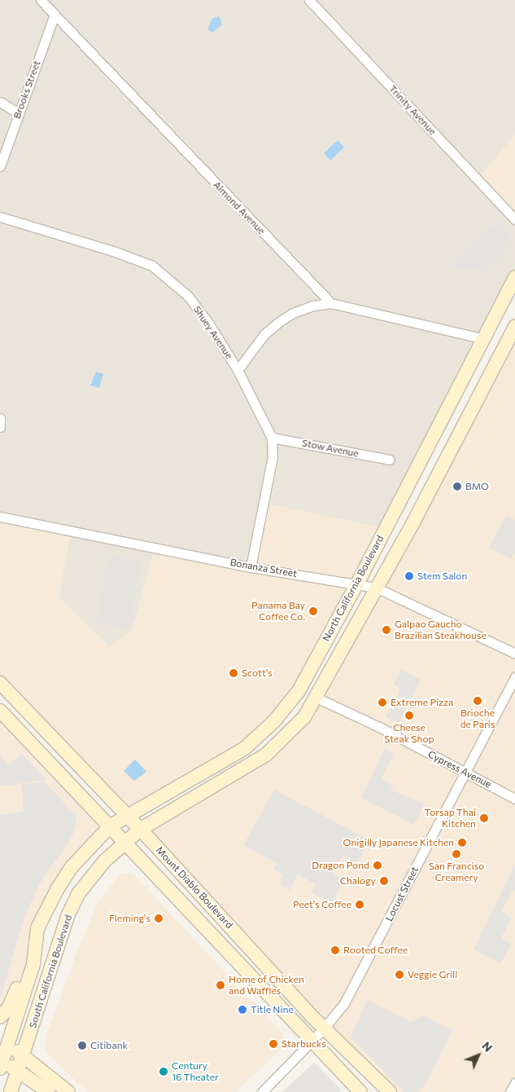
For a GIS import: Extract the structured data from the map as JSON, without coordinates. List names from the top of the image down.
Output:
{
  "streets": {
    "main road": ["North California Boulevard", "Mount Diablo Boulevard", "South California Boulevard"],
    "street": [
      "Brooks Street",
      "Trinity Avenue",
      "Almond Avenue",
      "Shuey Avenue",
      "Stow Avenue",
      "Bonanza Street",
      "Cypress Avenue",
      "Locust Street"
    ]
  },
  "crossings": [
    ["Brooks Street", "Almond Avenue"],
    ["Shuey Avenue", "Stow Avenue"],
    ["Shuey Avenue", "Bonanza Street"],
    ["Bonanza Street", "North California Boulevard"],
    ["North California Boulevard", "Cypress Avenue"],
    ["North California Boulevard", "Mount Diablo Boulevard"],
    ["North California Boulevard", "South California Boulevard"],
    ["Cypress Avenue", "Locust Street"],
    ["Mount Diablo Boulevard", "Locust Street"],
    ["Mount Diablo Boulevard", "South California Boulevard"]
  ],
  "places": [
    "BMO",
    "Stem Salon",
    "Panama Bay Coffee Co.",
    "Galpao Gaucho Brazilian Steakhouse",
    "Scott's",
    "Brioche de Paris",
    "Extreme Pizza",
    "Cheese Steak Shop",
    "Torsap Thai Kitchen",
    "Onigilly Japanese Kitchen",
    "San Franciso Creamery",
    "Dragon Pond",
    "Chalogy",
    "Peet's Coffee",
    "Fleming's",
    "Rooted Coffee",
    "Veggie Grill",
    "Home of Chicken and Waffles",
    "Title Nine",
    "Starbucks",
    "Citibank",
    "Century 16 Theater"
  ],
  "north": "top right"
}
